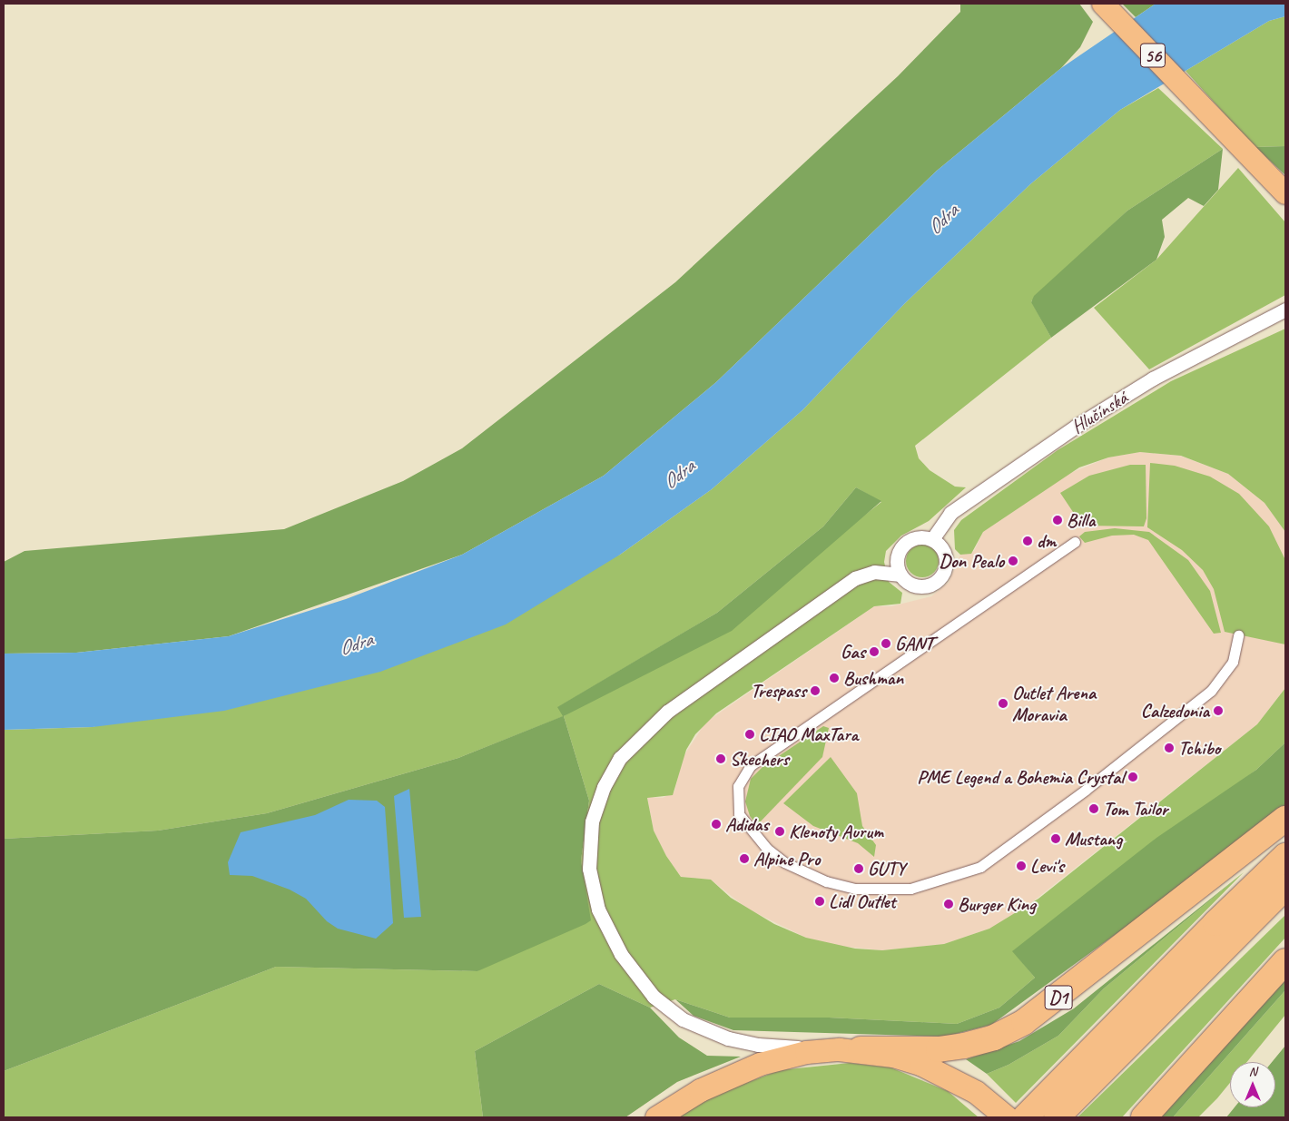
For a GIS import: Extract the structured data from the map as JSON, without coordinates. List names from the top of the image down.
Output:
{
  "streets": {
    "highway": ["D1"],
    "main road": ["56"],
    "street": ["Hlučínská"]
  },
  "water": ["Odra"],
  "places": [
    "Billa",
    "dm",
    "Don Pealo",
    "GANT",
    "Gas",
    "Bushman",
    "Trespass",
    "Outlet Arena Moravia",
    "Calzedonia",
    "CIAO MaxTara",
    "Tchibo",
    "Skechers",
    "PME Legend a Bohemia Crystal",
    "Tom Tailor",
    "Adidas",
    "Klenoty Aurum",
    "Mustang",
    "Alpine Pro",
    "Levi's",
    "GUTY",
    "Lidl Outlet",
    "Burger King"
  ],
  "north": "top"
}
